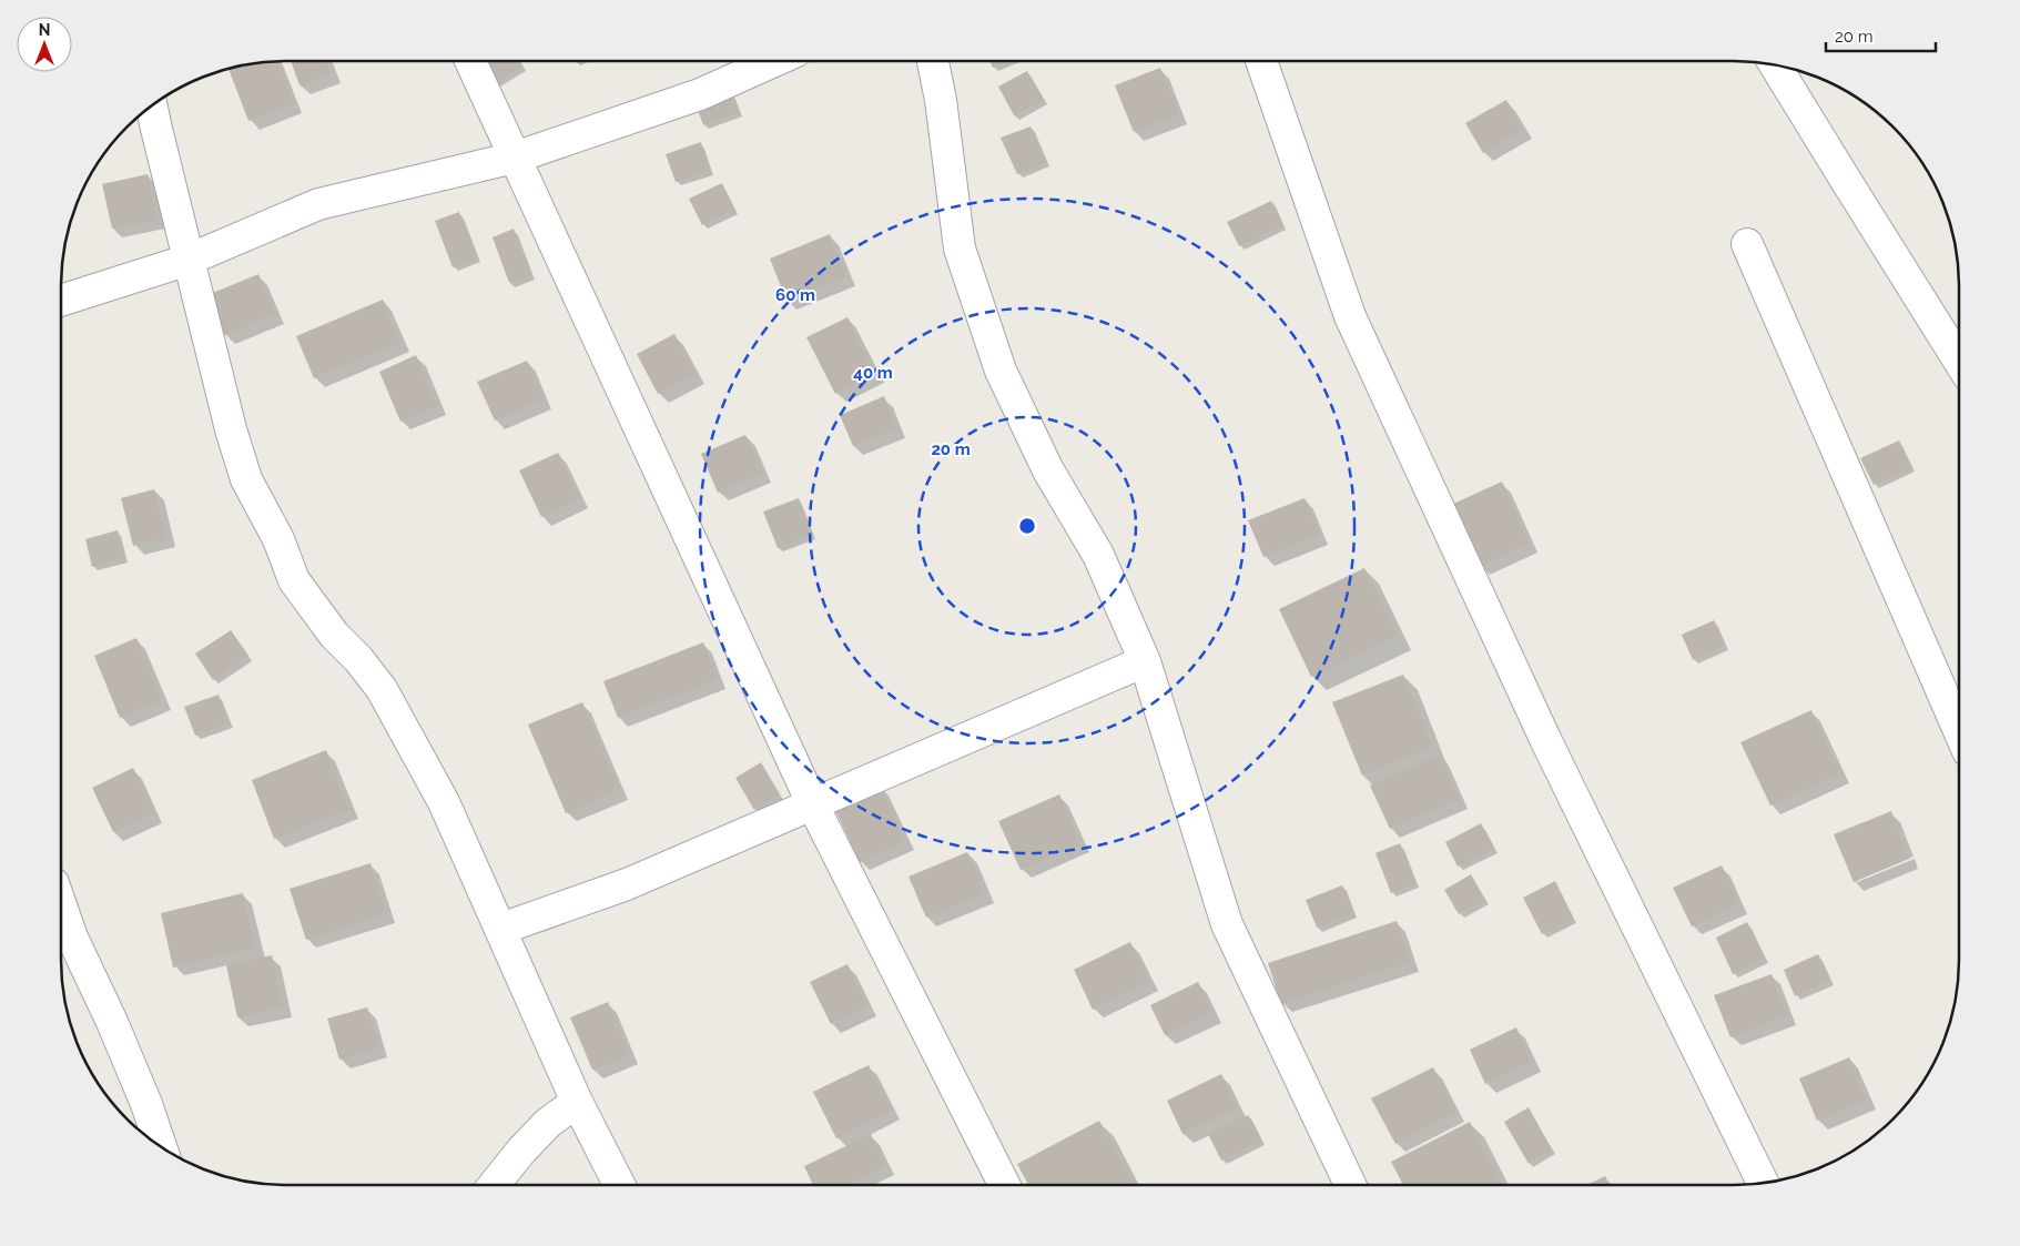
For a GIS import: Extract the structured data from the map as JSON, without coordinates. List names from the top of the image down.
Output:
{
  "scale_bar": "20 m",
  "north": "top",
  "rings": ["60 m", "40 m", "20 m"]
}
